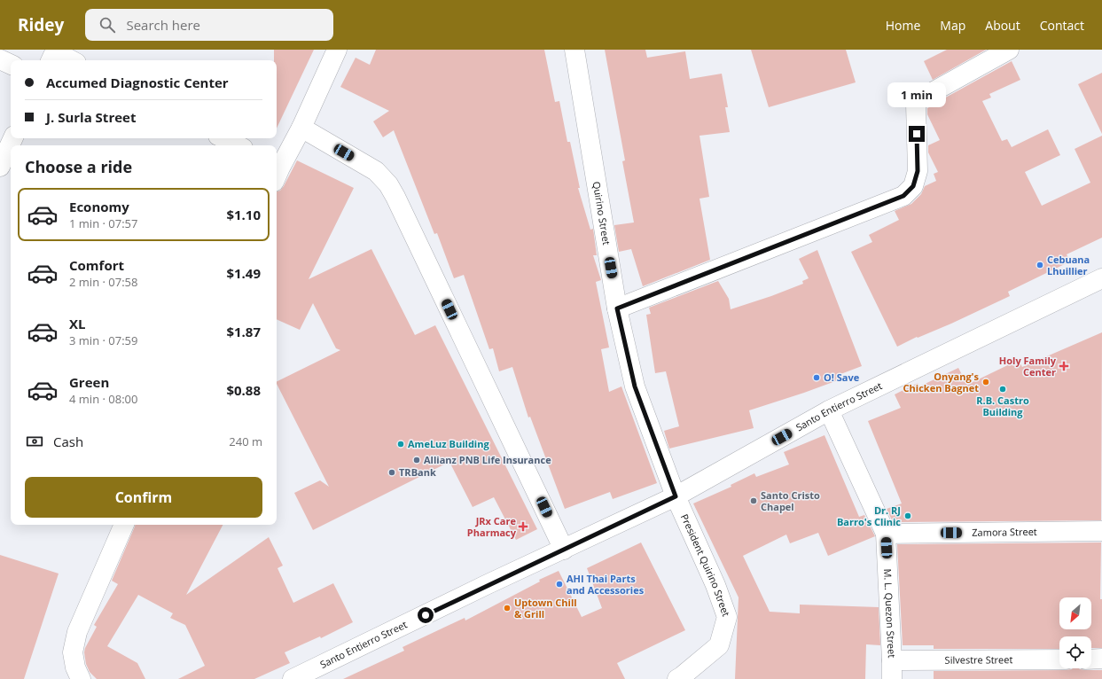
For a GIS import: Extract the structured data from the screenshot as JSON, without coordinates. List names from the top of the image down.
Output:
{
  "streets": {
    "main road": [
      "Quirino Street",
      "Santo Entierro Street",
      "Zamora Street",
      "President Quirino Street",
      "M. L. Quezon Street",
      "Silvestre Street"
    ]
  },
  "crossings": [
    ["Quirino Street", "Santo Entierro Street"],
    ["Quirino Street", "President Quirino Street"],
    ["Santo Entierro Street", "President Quirino Street"],
    ["Santo Entierro Street", "M. L. Quezon Street"],
    ["Zamora Street", "M. L. Quezon Street"],
    ["M. L. Quezon Street", "Silvestre Street"]
  ],
  "places": {
    "other": [
      "Cebuana Lhuillier",
      "O! Save",
      "Onyang's Chicken Bagnet",
      "R.B. Castro Building",
      "AmeLuz Building",
      "Allianz PNB Life Insurance",
      "TRBank",
      "Santo Cristo Chapel",
      "Dr. RJ Barro's Clinic",
      "AHI Thai Parts and Accessories",
      "Uptown Chill & Grill"
    ],
    "health": ["Holy Family Center", "JRx Care Pharmacy"]
  },
  "north": "bottom left",
  "page": {
    "header": "Ridey",
    "search": "Search here",
    "nav": [
      "Home",
      "Map",
      "About",
      "Contact"
    ],
    "banner": ["Accumed Diagnostic Center", "J. Surla Street"],
    "bubble": "1 min",
    "heading": "Choose a ride",
    "list": [
      {
        "name": "Economy",
        "note": "1 min · 07:57",
        "value": "$1.10"
      },
      {
        "name": "Comfort",
        "note": "2 min · 07:58",
        "value": "$1.49"
      },
      {
        "name": "XL",
        "note": "3 min · 07:59",
        "value": "$1.87"
      },
      {
        "name": "Green",
        "note": "4 min · 08:00",
        "value": "$0.88"
      }
    ],
    "pay": ["Cash", "240 m"],
    "buttons": "Confirm"
  }
}
